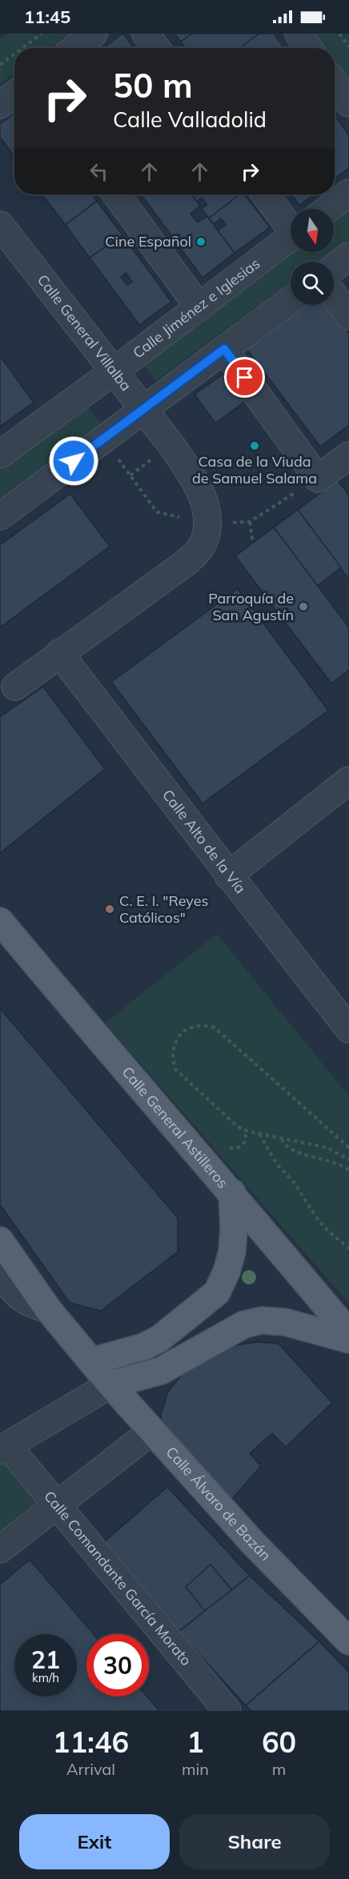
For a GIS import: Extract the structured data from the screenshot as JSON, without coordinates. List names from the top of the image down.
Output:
{
  "streets": {
    "main road": ["Calle General Astilleros", "Calle Álvaro de Bazán"],
    "street": [
      "Calle Jiménez e Iglesias",
      "Calle General Villalba",
      "Calle Alto de la Vía",
      "Calle Comandante García Morato"
    ]
  },
  "crossings": [
    ["Calle Jiménez e Iglesias", "Calle General Villalba"]
  ],
  "places": [
    "Cine Español",
    "Casa de la Viuda de Samuel Salama",
    "Parroquía de San Agustín",
    "C. E. I. \"Reyes Católicos\""
  ],
  "north": "bottom",
  "page": {
    "status": "11:45",
    "turn": ["50 m", "Calle Valladolid"],
    "speed": "21 km/h",
    "limit": "30",
    "eta": [
      "11:46",
      "Arrival",
      "1",
      "min",
      "60",
      "m"
    ],
    "buttons": ["Exit", "Share"]
  }
}
